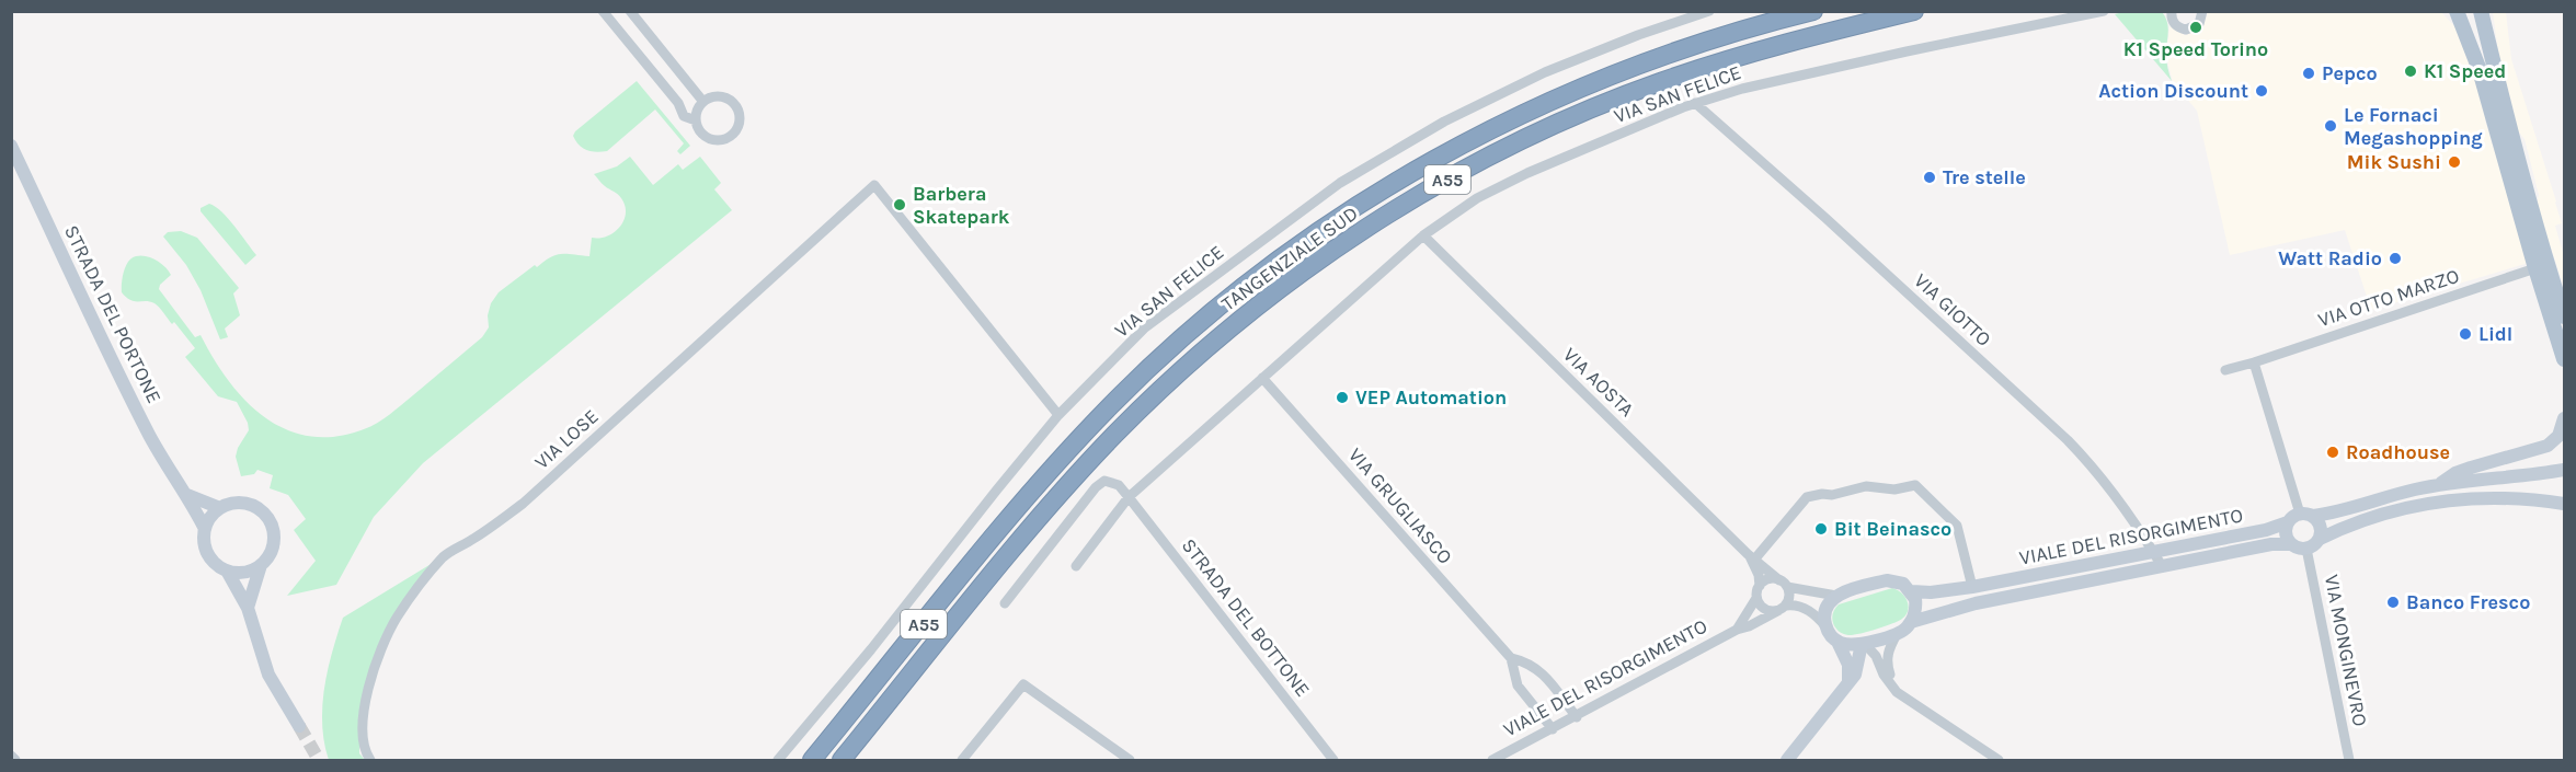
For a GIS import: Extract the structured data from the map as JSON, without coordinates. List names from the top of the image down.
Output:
{
  "streets": {
    "highway": ["A55", "TANGENZIALE SUD"],
    "street": [
      "VIA SAN FELICE",
      "VIA OTTO MARZO",
      "VIA GIOTTO",
      "STRADA DEL PORTONE",
      "VIA AOSTA",
      "VIA LOSE",
      "VIA GRUGLIASCO",
      "VIALE DEL RISORGIMENTO",
      "STRADA DEL BOTTONE",
      "VIA MONGINEVRO"
    ]
  },
  "crossings": [
    ["VIA SAN FELICE", "VIA GIOTTO"],
    ["VIA SAN FELICE", "VIA AOSTA"],
    ["VIA SAN FELICE", "VIA LOSE"],
    ["VIA SAN FELICE", "VIA GRUGLIASCO"],
    ["VIA SAN FELICE", "STRADA DEL BOTTONE"],
    ["VIA GIOTTO", "VIALE DEL RISORGIMENTO"],
    ["VIA AOSTA", "VIALE DEL RISORGIMENTO"],
    ["VIA GRUGLIASCO", "VIALE DEL RISORGIMENTO"],
    ["VIALE DEL RISORGIMENTO", "VIA MONGINEVRO"]
  ],
  "places": [
    "K1 Speed Torino",
    "K1 Speed",
    "Pepco",
    "Action Discount",
    "Le Fornaci Megashopping",
    "Mik Sushi",
    "Tre stelle",
    "Barbera Skatepark",
    "Watt Radio",
    "Lidl",
    "VEP Automation",
    "Roadhouse",
    "Bit Beinasco",
    "Banco Fresco"
  ]
}
